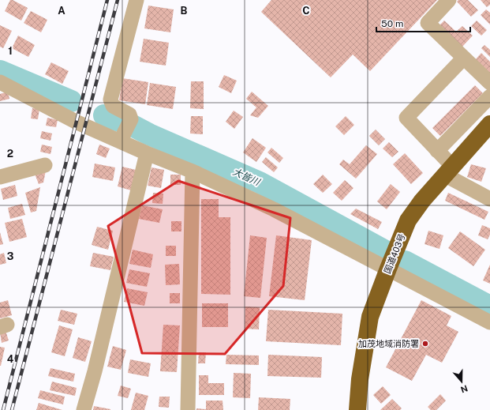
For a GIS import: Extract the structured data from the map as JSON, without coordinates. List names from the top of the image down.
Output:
{
  "streets": {
    "highway": ["国道403号"]
  },
  "water": ["大皆川"],
  "places": ["加茂地域消防署"],
  "scale_bar": "50 m",
  "north": "bottom",
  "grid": {
    "columns": ["A", "B", "C"],
    "rows": [
      "1",
      "2",
      "3",
      "4"
    ]
  }
}
